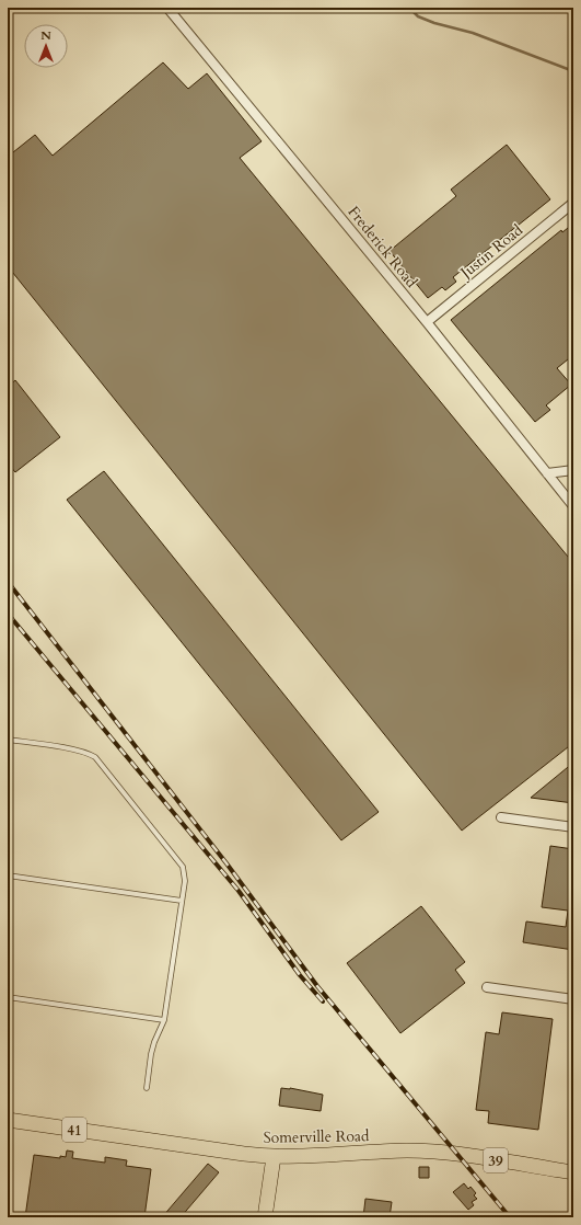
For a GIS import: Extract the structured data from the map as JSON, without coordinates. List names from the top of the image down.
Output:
{
  "streets": {
    "main road": ["41", "Somerville Road", "39"],
    "street": ["Frederick Road", "Justin Road"]
  },
  "crossings": [
    ["Frederick Road", "Justin Road"]
  ],
  "north": "top"
}
